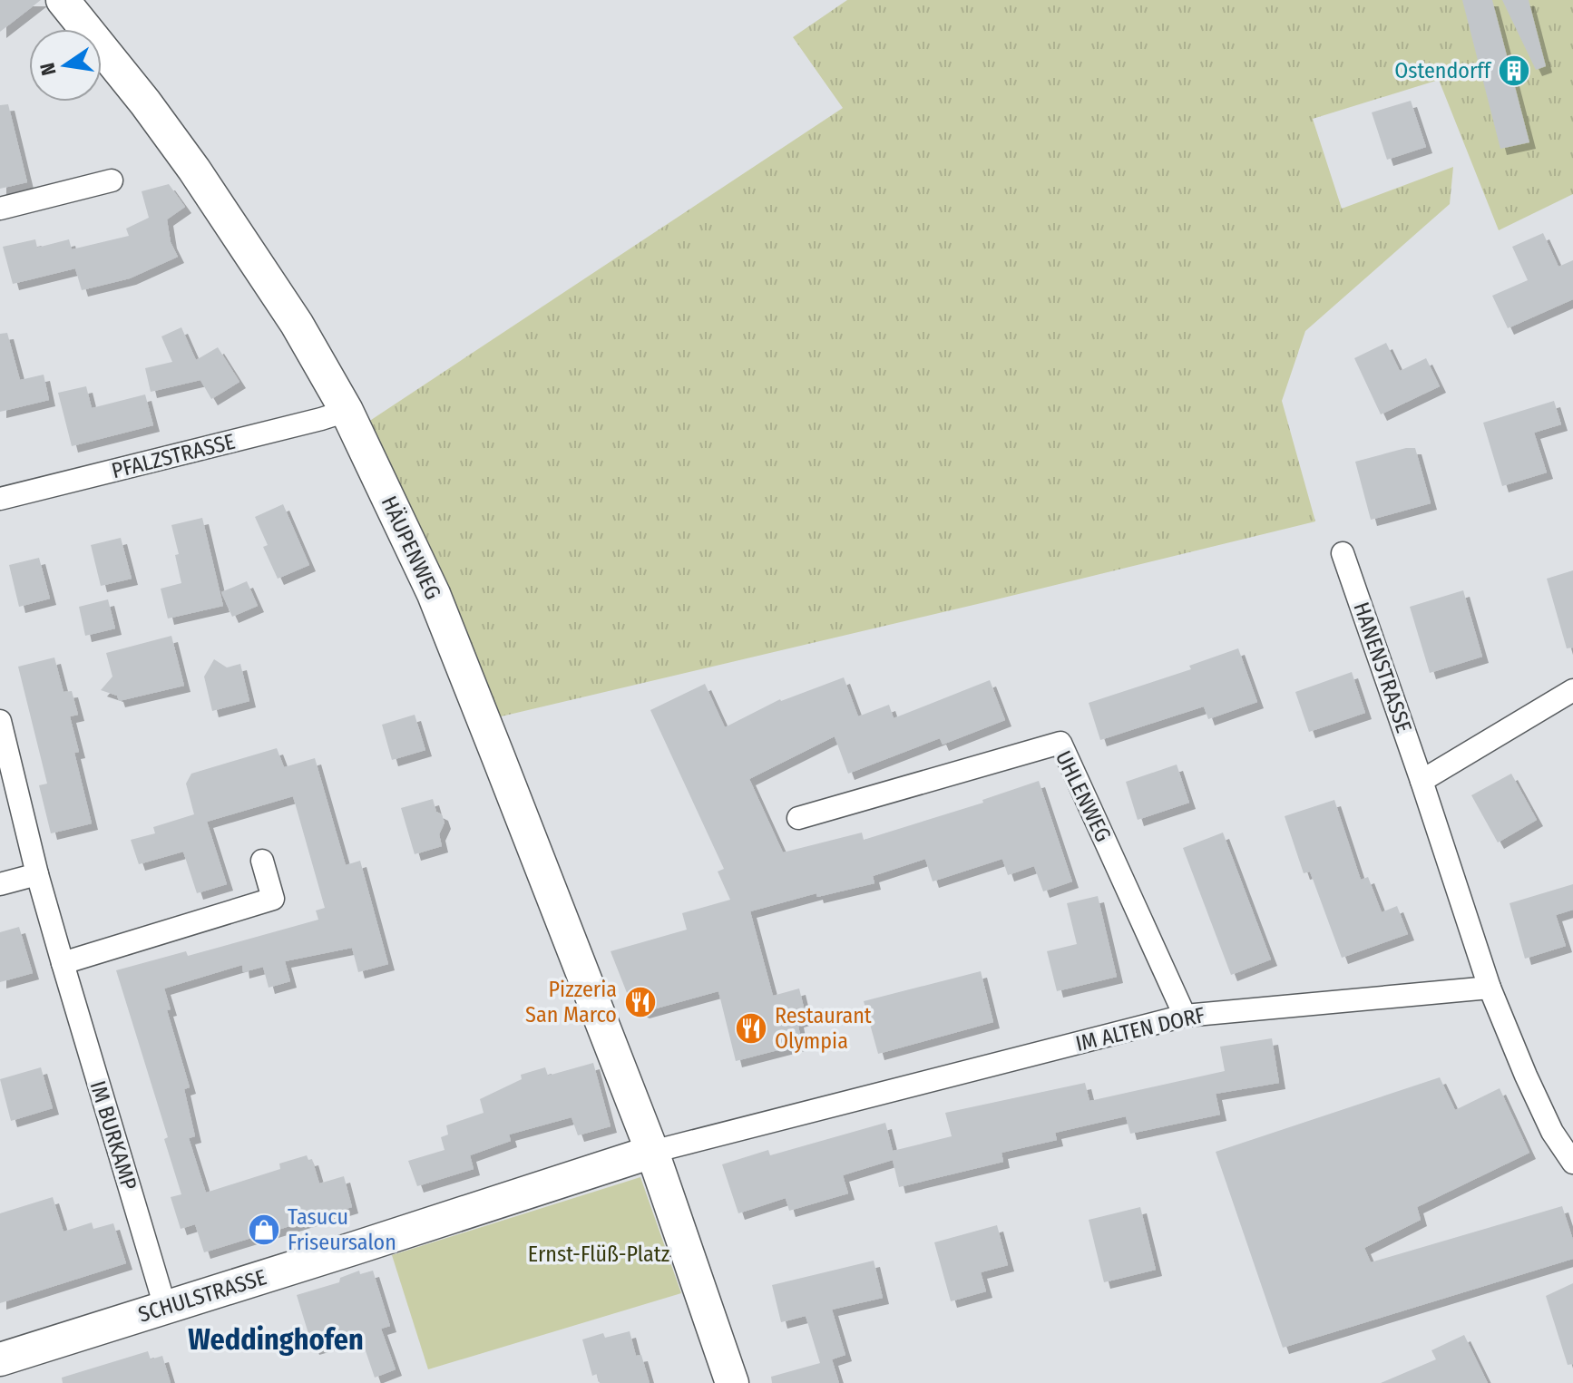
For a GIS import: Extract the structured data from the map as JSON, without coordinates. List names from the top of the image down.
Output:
{
  "streets": {
    "street": [
      "PFALZSTRASSE",
      "HÄUPENWEG",
      "HANENSTRASSE",
      "UHLENWEG",
      "IM ALTEN DORF",
      "IM BURKAMP",
      "SCHULSTRASSE"
    ]
  },
  "crossings": [
    ["PFALZSTRASSE", "HÄUPENWEG"],
    ["HÄUPENWEG", "IM ALTEN DORF"],
    ["HÄUPENWEG", "SCHULSTRASSE"],
    ["HANENSTRASSE", "IM ALTEN DORF"],
    ["UHLENWEG", "IM ALTEN DORF"],
    ["IM ALTEN DORF", "SCHULSTRASSE"],
    ["IM BURKAMP", "SCHULSTRASSE"]
  ],
  "districts": ["Weddinghofen"],
  "parks": ["Ernst-Flüß-Platz"],
  "places": {
    "building": ["Ostendorff"],
    "restaurant": ["Pizzeria San Marco", "Restaurant Olympia"],
    "shop": ["Tasucu Friseursalon"]
  },
  "north": "left"
}
